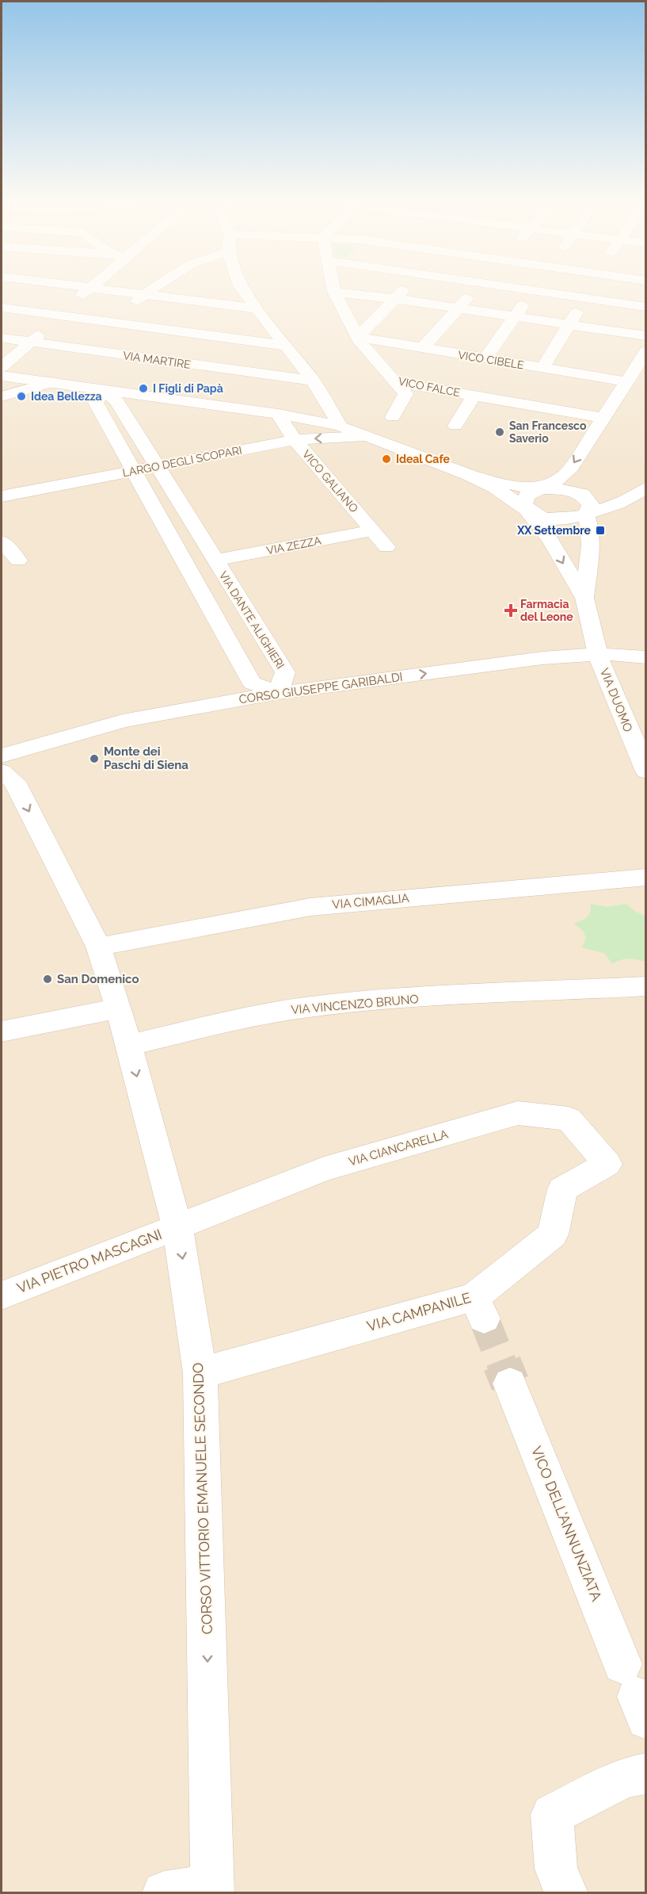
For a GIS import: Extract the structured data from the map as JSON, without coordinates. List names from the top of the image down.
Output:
{
  "streets": {
    "street": [
      "VIA MARTIRE",
      "VICO CIBELE",
      "VICO FALCE",
      "LARGO DEGLI SCOPARI",
      "VICO GALIANO",
      "VIA ZEZZA",
      "VIA DANTE ALIGHIERI",
      "CORSO GIUSEPPE GARIBALDI",
      "VIA DUOMO",
      "VIA CIMAGLIA",
      "VIA VINCENZO BRUNO",
      "VIA CIANCARELLA",
      "VIA PIETRO MASCAGNI",
      "VIA CAMPANILE",
      "CORSO VITTORIO EMANUELE SECONDO",
      "VICO DELL'ANNUNZIATA"
    ]
  },
  "crossings": [
    ["VICO CIBELE", "VICO FALCE"],
    ["LARGO DEGLI SCOPARI", "VICO GALIANO"],
    ["LARGO DEGLI SCOPARI", "VIA DANTE ALIGHIERI"],
    ["VICO GALIANO", "VIA ZEZZA"],
    ["VIA ZEZZA", "VIA DANTE ALIGHIERI"],
    ["VIA DANTE ALIGHIERI", "CORSO GIUSEPPE GARIBALDI"],
    ["CORSO GIUSEPPE GARIBALDI", "VIA DUOMO"],
    ["VIA CIMAGLIA", "CORSO VITTORIO EMANUELE SECONDO"],
    ["VIA VINCENZO BRUNO", "CORSO VITTORIO EMANUELE SECONDO"],
    ["VIA CIANCARELLA", "VIA PIETRO MASCAGNI"],
    ["VIA CIANCARELLA", "VIA CAMPANILE"],
    ["VIA CIANCARELLA", "CORSO VITTORIO EMANUELE SECONDO"],
    ["VIA PIETRO MASCAGNI", "CORSO VITTORIO EMANUELE SECONDO"],
    ["VIA CAMPANILE", "CORSO VITTORIO EMANUELE SECONDO"]
  ],
  "one_way": ["CORSO VITTORIO EMANUELE SECONDO"],
  "places": {
    "other": [
      "I Figli di Papà",
      "Idea Bellezza",
      "San Francesco Saverio",
      "Ideal Cafe",
      "Monte dei Paschi di Siena",
      "San Domenico"
    ],
    "transit": ["XX Settembre"],
    "health": ["Farmacia del Leone"]
  }
}
